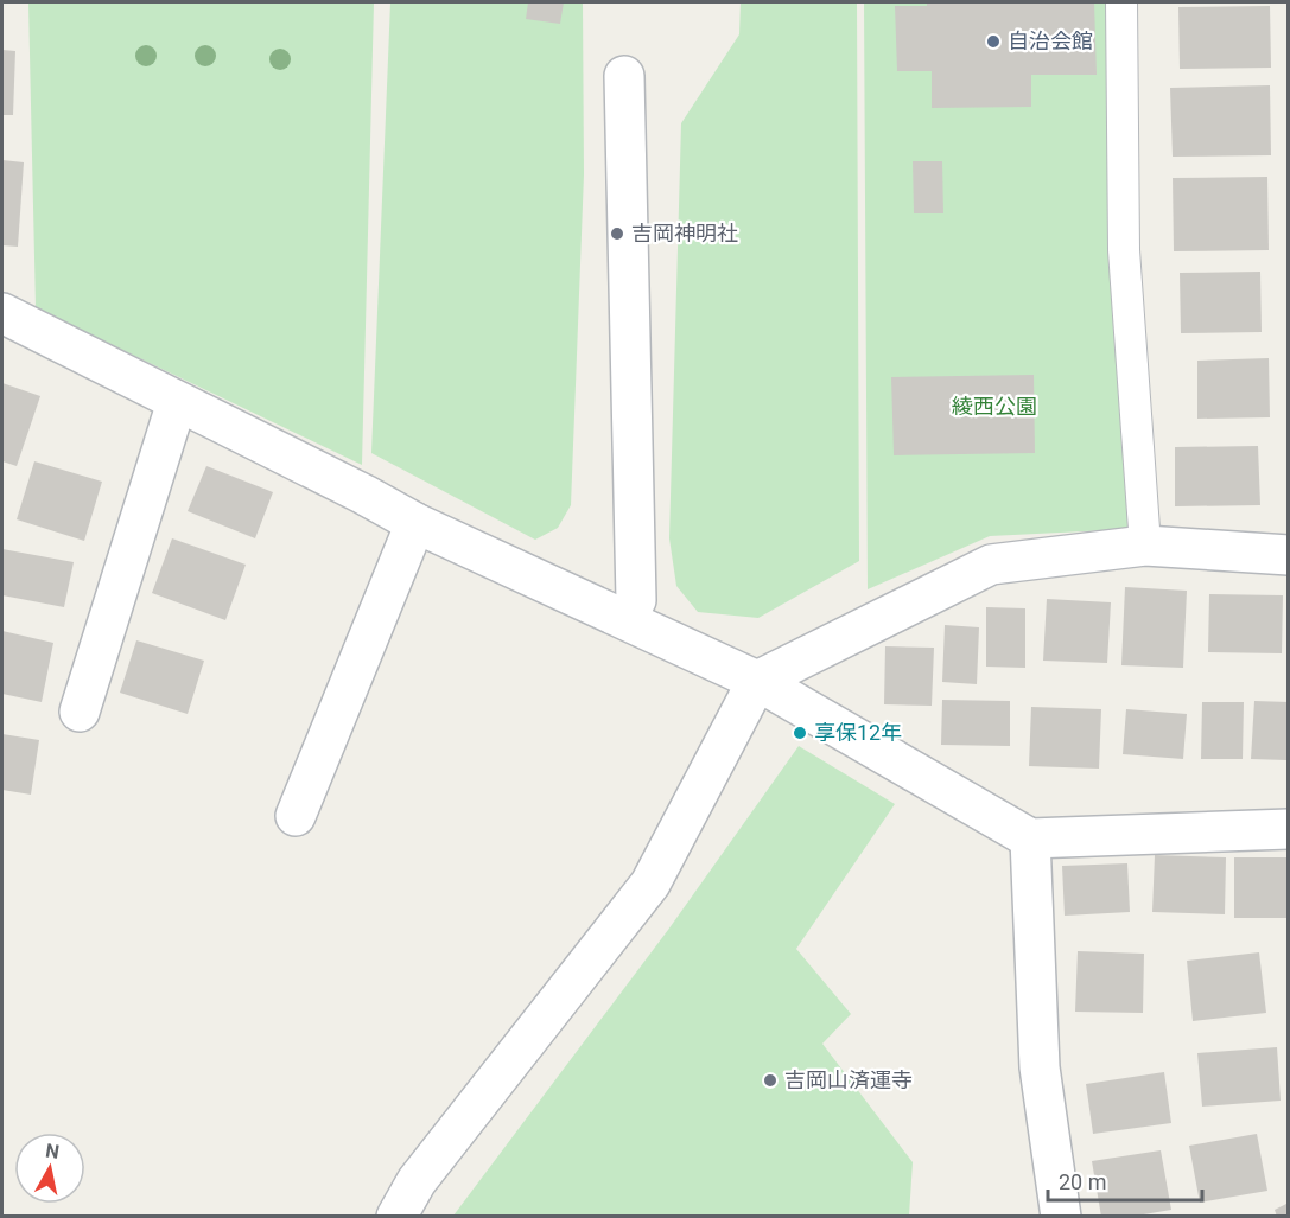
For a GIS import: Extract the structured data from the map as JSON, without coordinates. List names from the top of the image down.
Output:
{
  "parks": ["綾西公園"],
  "places": [
    "自治会館",
    "吉岡神明社",
    "享保12年",
    "吉岡山済運寺"
  ],
  "scale_bar": "20 m",
  "north": "top"
}
